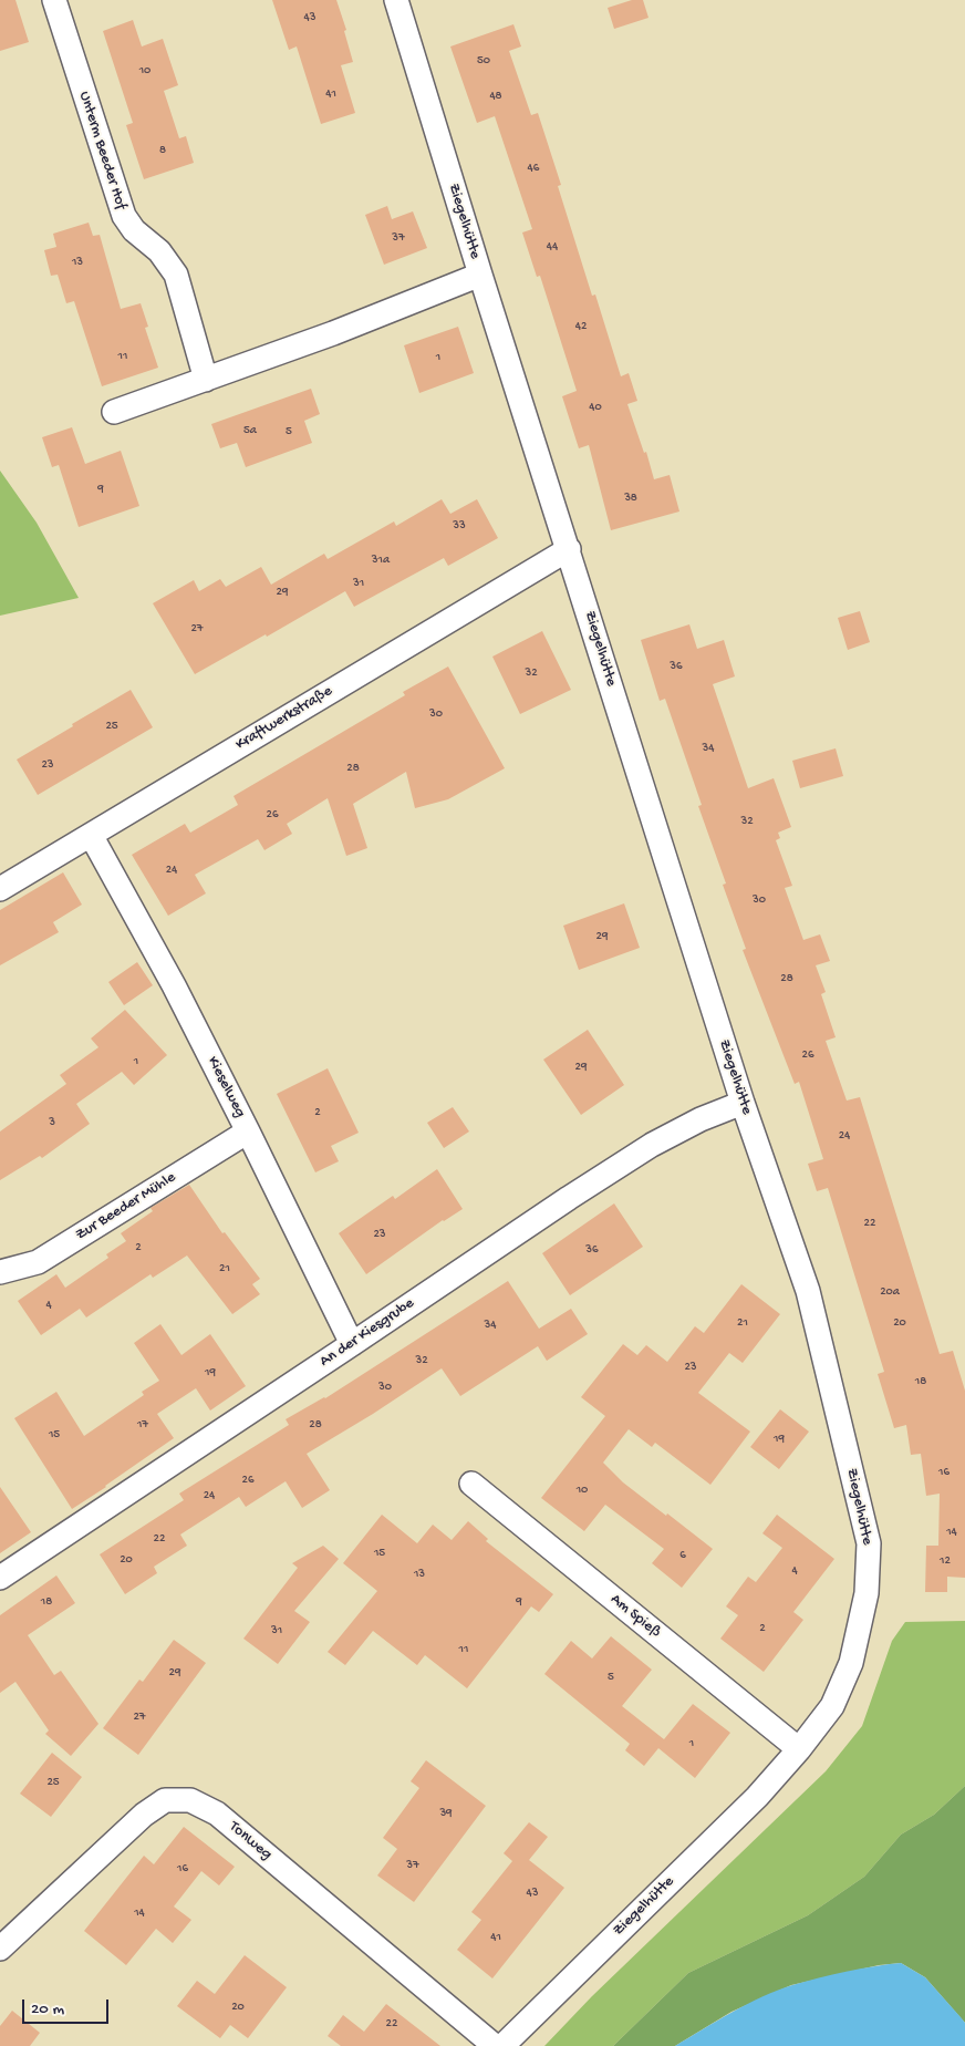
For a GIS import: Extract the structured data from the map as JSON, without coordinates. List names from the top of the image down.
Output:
{
  "streets": {
    "street": [
      "Unterm Beeder Hof",
      "Ziegelhütte",
      "Kraftwerkstraße",
      "Kieselweg",
      "Zur Beeder Mühle",
      "An der Kiesgrube",
      "Am Spieß",
      "Tonweg"
    ]
  },
  "crossings": [
    ["Ziegelhütte", "Kraftwerkstraße"],
    ["Ziegelhütte", "An der Kiesgrube"],
    ["Ziegelhütte", "Am Spieß"],
    ["Kraftwerkstraße", "Kieselweg"],
    ["Kieselweg", "Zur Beeder Mühle"],
    ["Kieselweg", "An der Kiesgrube"]
  ],
  "house_numbers": [
    "43",
    "50",
    "10",
    "41",
    "48",
    "8",
    "46",
    "37",
    "44",
    "13",
    "42",
    "11",
    "1",
    "40",
    "5a",
    "5",
    "9",
    "38",
    "33",
    "31a",
    "31",
    "29",
    "27",
    "36",
    "32",
    "30",
    "25",
    "34",
    "23",
    "28",
    "26",
    "32",
    "24",
    "30",
    "29",
    "28",
    "26",
    "1",
    "29",
    "2",
    "3",
    "24",
    "22",
    "23",
    "2",
    "36",
    "21",
    "20a",
    "4",
    "21",
    "20",
    "34",
    "32",
    "23",
    "19",
    "18",
    "30",
    "17",
    "28",
    "15",
    "19",
    "16",
    "26",
    "10",
    "24",
    "14",
    "22",
    "15",
    "6",
    "20",
    "12",
    "4",
    "13",
    "18",
    "9",
    "2",
    "31",
    "11",
    "29",
    "5",
    "27",
    "1",
    "25",
    "39",
    "37",
    "16",
    "43",
    "14",
    "41",
    "20",
    "22"
  ],
  "scale_bar": "20 m"
}
